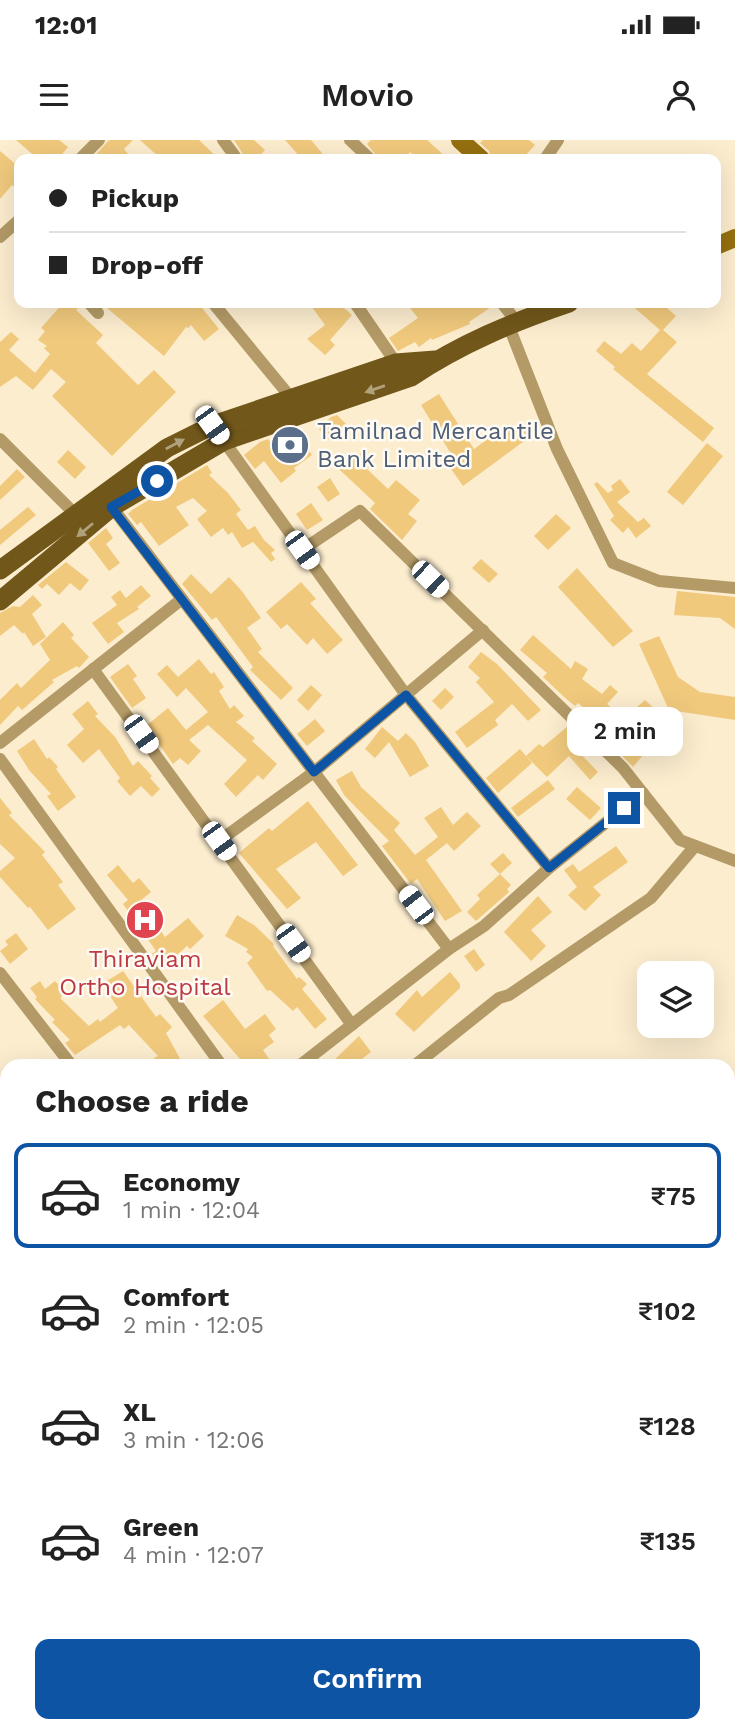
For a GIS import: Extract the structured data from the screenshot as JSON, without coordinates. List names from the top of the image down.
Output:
{
  "places": {
    "bank": ["Tamilnad Mercantile Bank Limited"],
    "hospital": ["Thiraviam Ortho Hospital"]
  },
  "page": {
    "status": "12:01",
    "header": "Movio",
    "banner": ["Pickup", "Drop-off"],
    "bubble": "2 min",
    "heading": "Choose a ride",
    "list": [
      {
        "name": "Economy",
        "note": "1 min · 12:04",
        "value": "₹75"
      },
      {
        "name": "Comfort",
        "note": "2 min · 12:05",
        "value": "₹102"
      },
      {
        "name": "XL",
        "note": "3 min · 12:06",
        "value": "₹128"
      },
      {
        "name": "Green",
        "note": "4 min · 12:07",
        "value": "₹135"
      }
    ],
    "buttons": "Confirm"
  }
}
